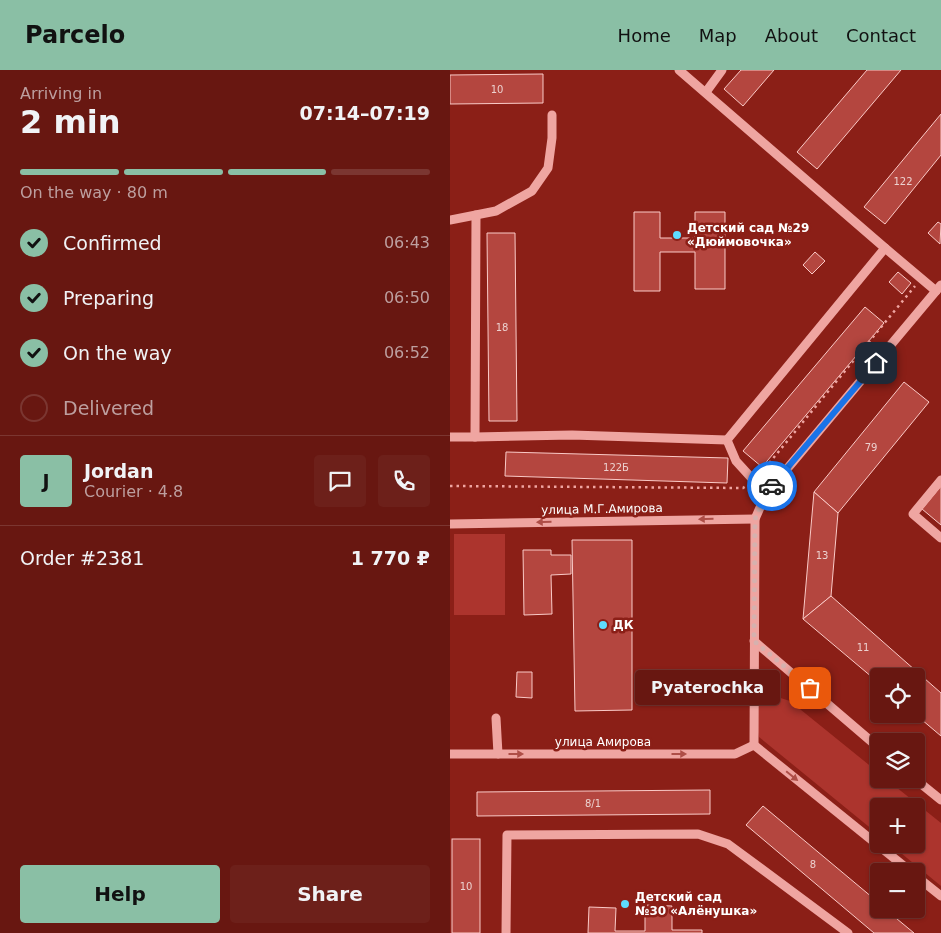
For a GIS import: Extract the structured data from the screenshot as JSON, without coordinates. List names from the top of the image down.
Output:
{
  "streets": {
    "street": ["улица М.Г.Амирова", "улица Амирова"]
  },
  "one_way": ["улица М.Г.Амирова", "улица Амирова"],
  "places": [
    "Детский сад №29 «Дюймовочка»",
    "ДК",
    "Pyaterochka",
    "Детский сад №30 «Алёнушка»"
  ],
  "house_numbers": [
    "10",
    "122",
    "18",
    "79",
    "122Б",
    "13",
    "11",
    "8/1",
    "8",
    "10"
  ],
  "page": {
    "header": "Parcelo",
    "nav": [
      "Home",
      "Map",
      "About",
      "Contact"
    ],
    "heading": ["2 min", "Arriving in", "07:14–07:19"],
    "panel": [
      "Jordan",
      "Courier · 4.8",
      "Order #2381",
      "1 770 ₽"
    ],
    "bar": "On the way · 80 m",
    "list": [
      ["Confirmed", "06:43"],
      ["Preparing", "06:50"],
      ["On the way", "06:52"],
      "Delivered"
    ],
    "round": "J",
    "map_buttons": ["+", "−"],
    "bubble": "Pyaterochka",
    "buttons": ["Help", "Share"]
  }
}
